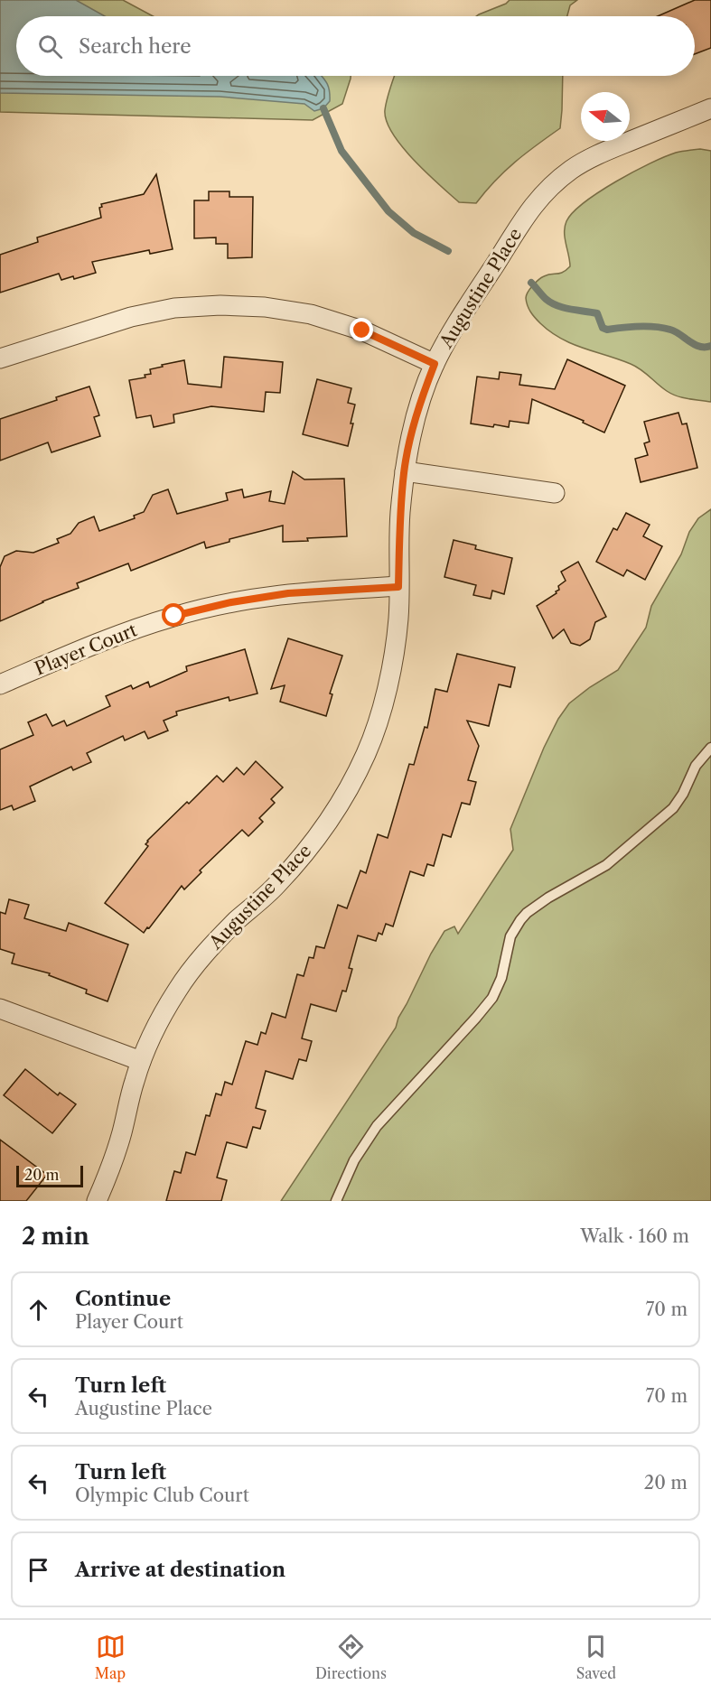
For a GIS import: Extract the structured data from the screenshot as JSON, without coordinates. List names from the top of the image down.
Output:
{
  "streets": {
    "street": ["Augustine Place", "Player Court"]
  },
  "crossings": [
    ["Augustine Place", "Player Court"]
  ],
  "scale_bar": "20 m",
  "north": "left",
  "page": {
    "search": "Search here",
    "scale": "20 m",
    "heading": ["2 min", "Walk · 160 m"],
    "list": [
      ["Continue", "Player Court", "70 m"],
      ["Turn left", "Augustine Place", "70 m"],
      ["Turn left", "Olympic Club Court", "20 m"],
      "Arrive at destination"
    ],
    "nav": ["Map", "Directions", "Saved"]
  }
}
